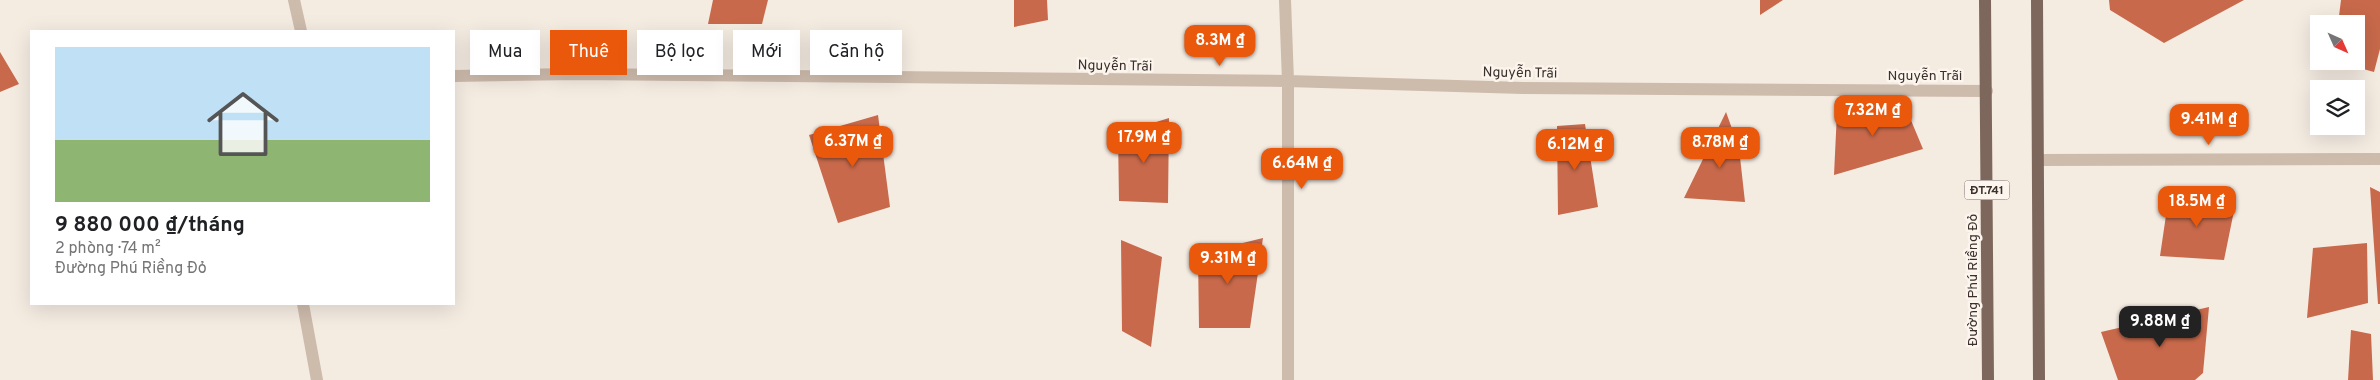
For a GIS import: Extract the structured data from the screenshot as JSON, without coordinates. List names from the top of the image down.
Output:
{
  "streets": {
    "main road": ["ĐT.741", "Đường Phú Riềng Đỏ"],
    "street": ["Nguyễn Trãi"]
  },
  "crossings": [
    ["Nguyễn Trãi", "Đường Phú Riềng Đỏ"]
  ],
  "north": "bottom right",
  "page": {
    "price": [
      "8.3M ₫",
      "7.32M ₫",
      "9.41M ₫",
      "17.9M ₫",
      "6.37M ₫",
      "8.78M ₫",
      "6.12M ₫",
      "6.64M ₫",
      "18.5M ₫",
      "9.31M ₫",
      "9.88M ₫"
    ],
    "chip": [
      "Mua",
      "Thuê",
      "Bộ lọc",
      "Mới",
      "Căn hộ"
    ],
    "list": [
      {
        "name": "9 880 000 ₫/tháng",
        "note": "2 phòng · 74 m² · Đường Phú Riềng Đỏ"
      }
    ]
  }
}
